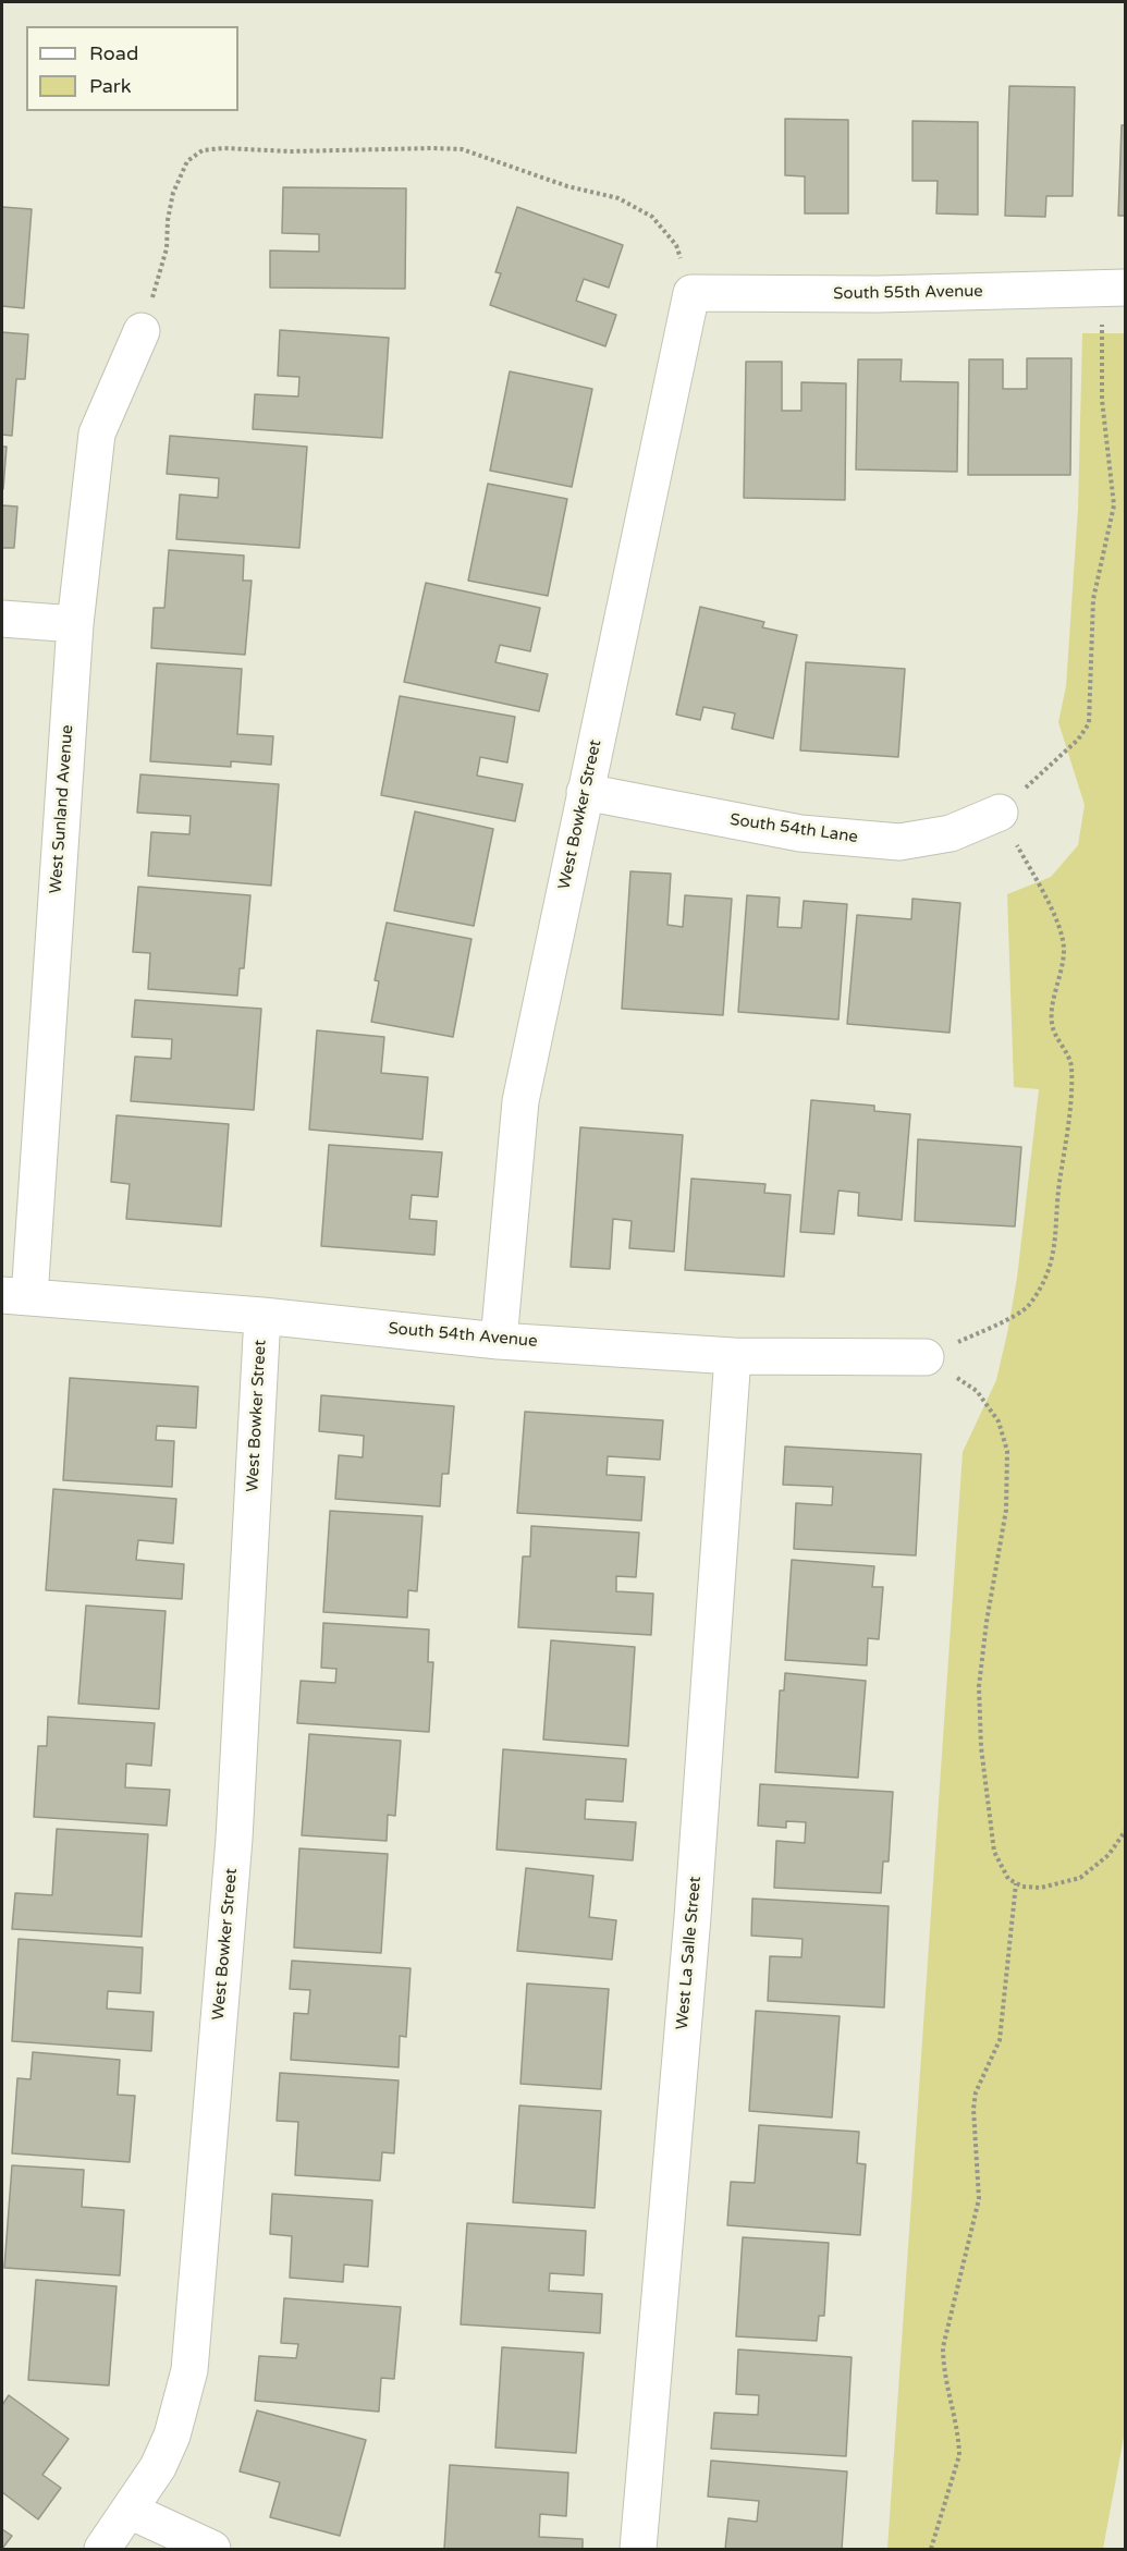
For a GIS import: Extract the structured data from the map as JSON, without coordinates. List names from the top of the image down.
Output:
{
  "streets": {
    "street": [
      "South 55th Avenue",
      "West Sunland Avenue",
      "West Bowker Street",
      "South 54th Lane",
      "South 54th Avenue",
      "West La Salle Street"
    ]
  },
  "crossings": [
    ["South 55th Avenue", "West Bowker Street"],
    ["West Sunland Avenue", "South 54th Avenue"],
    ["West Bowker Street", "South 54th Lane"],
    ["West Bowker Street", "South 54th Avenue"],
    ["South 54th Avenue", "West La Salle Street"]
  ],
  "legend": ["Road", "Park"]
}
